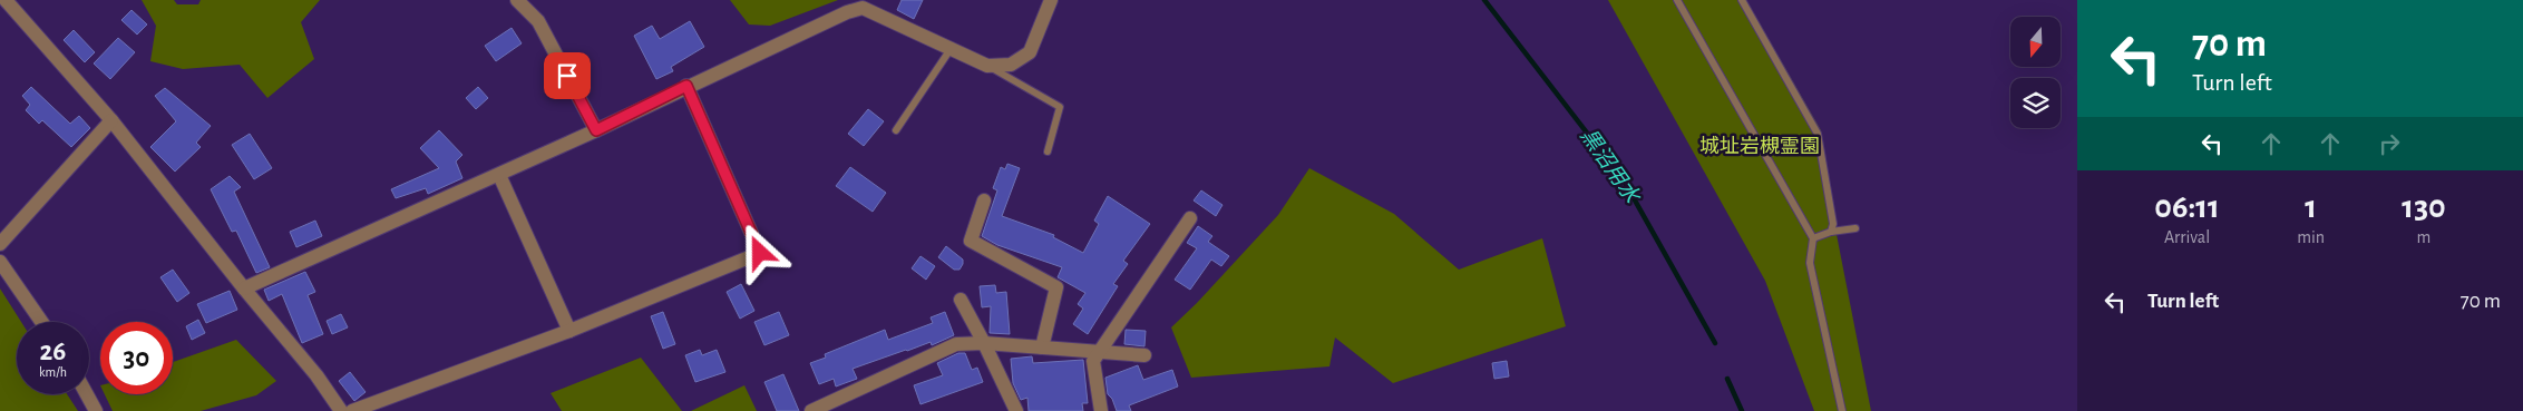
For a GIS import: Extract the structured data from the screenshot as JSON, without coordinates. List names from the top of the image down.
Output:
{
  "water": ["黒沼用水"],
  "parks": ["城址岩槻霊園"],
  "north": "bottom",
  "page": {
    "turn": ["70 m", "Turn left"],
    "eta": [
      "06:11",
      "Arrival",
      "1",
      "min",
      "130",
      "m"
    ],
    "list": [
      {
        "name": "Turn left",
        "value": "70 m"
      }
    ],
    "speed": "26 km/h",
    "limit": "30"
  }
}
